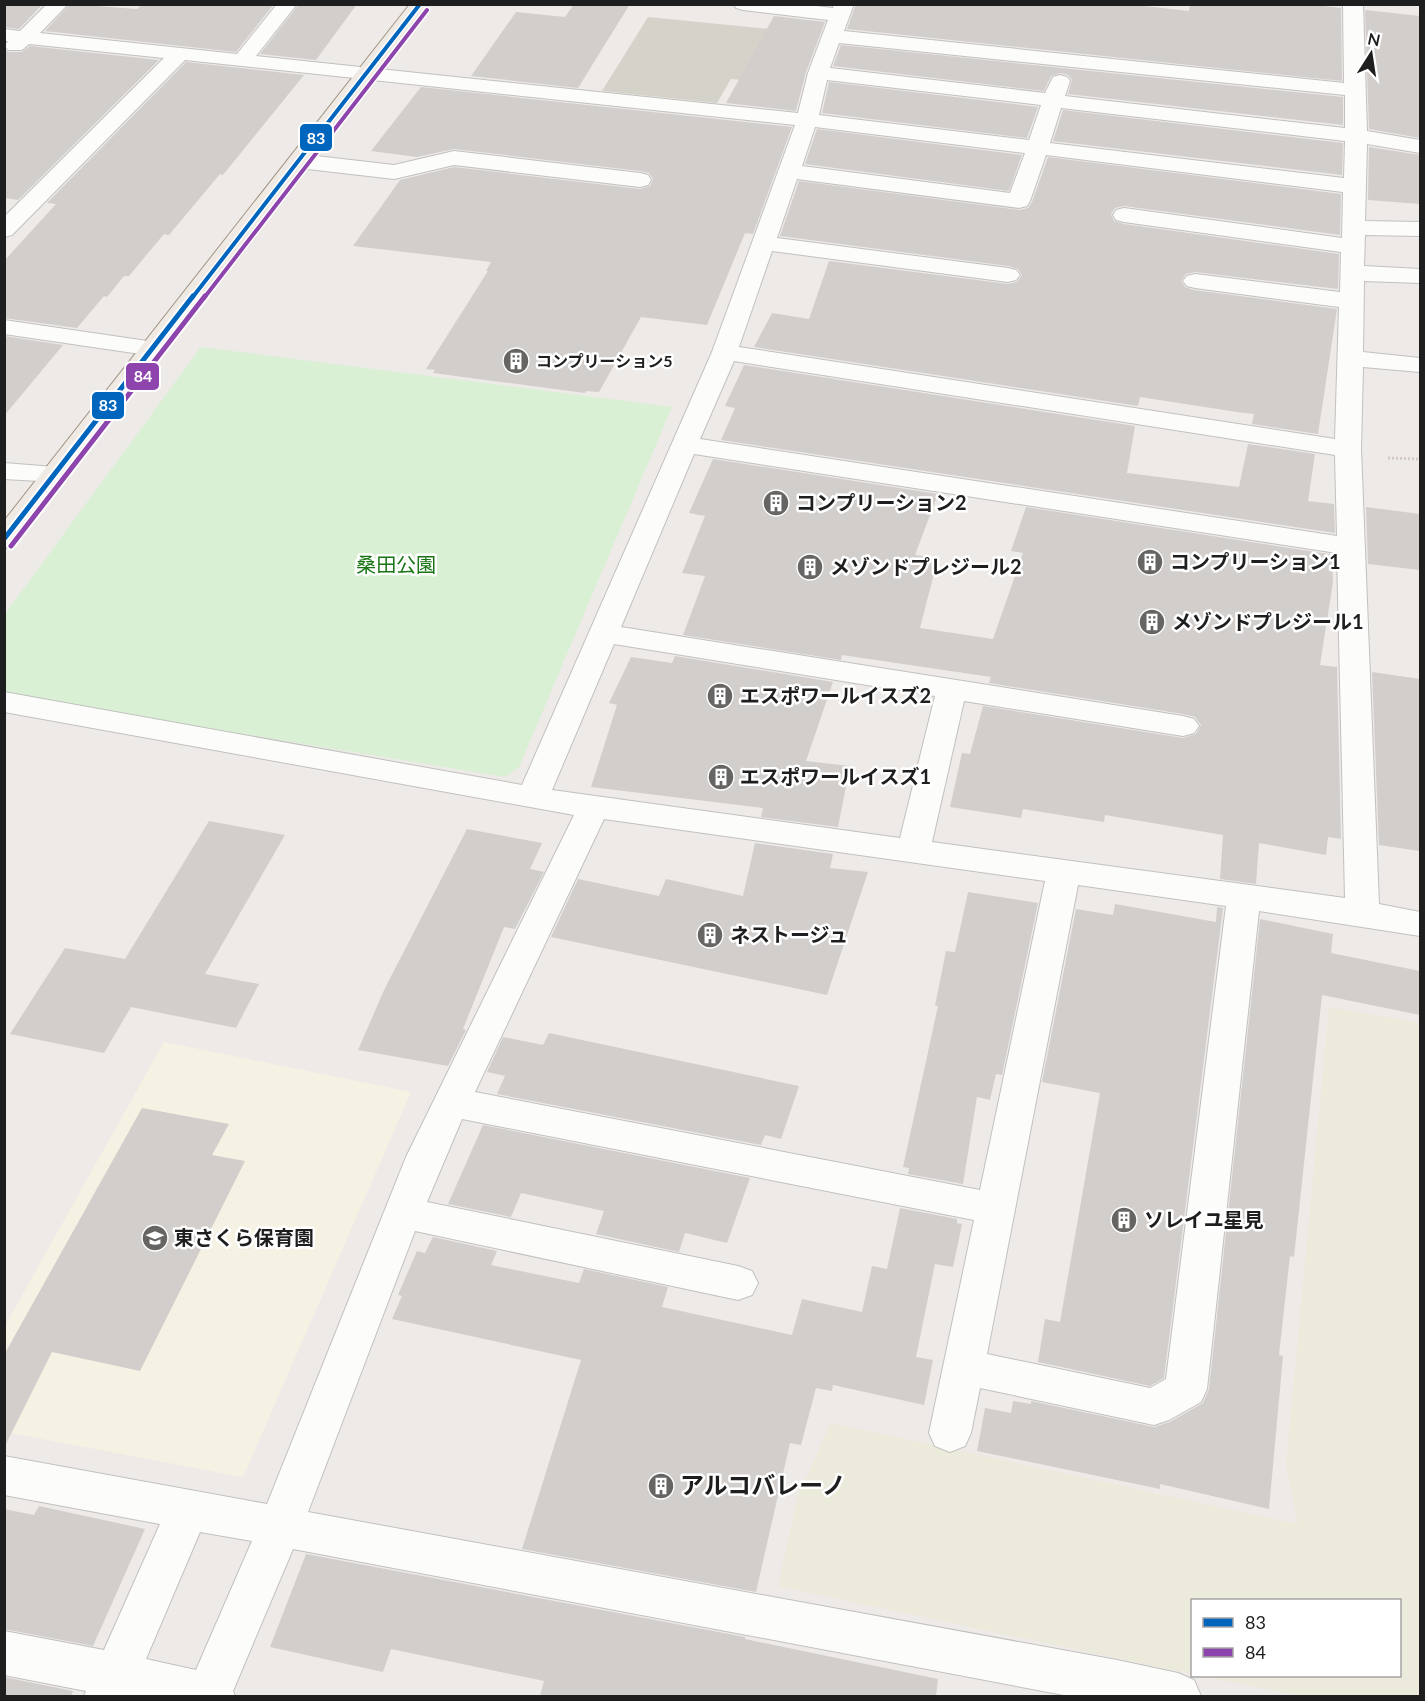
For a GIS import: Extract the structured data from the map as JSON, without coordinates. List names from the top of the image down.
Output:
{
  "parks": ["桑田公園"],
  "places": {
    "building": [
      "コンプリーション5",
      "コンプリーション2",
      "コンプリーション1",
      "メゾンドプレジール2",
      "メゾンドプレジール1",
      "エスポワールイスズ2",
      "エスポワールイスズ1",
      "ネストージュ",
      "ソレイユ星見",
      "アルコバレーノ"
    ],
    "school or university": ["東さくら保育園"]
  },
  "lines": ["transit line 83", "transit line 84"],
  "legend": ["83", "84"],
  "north": "top"
}
